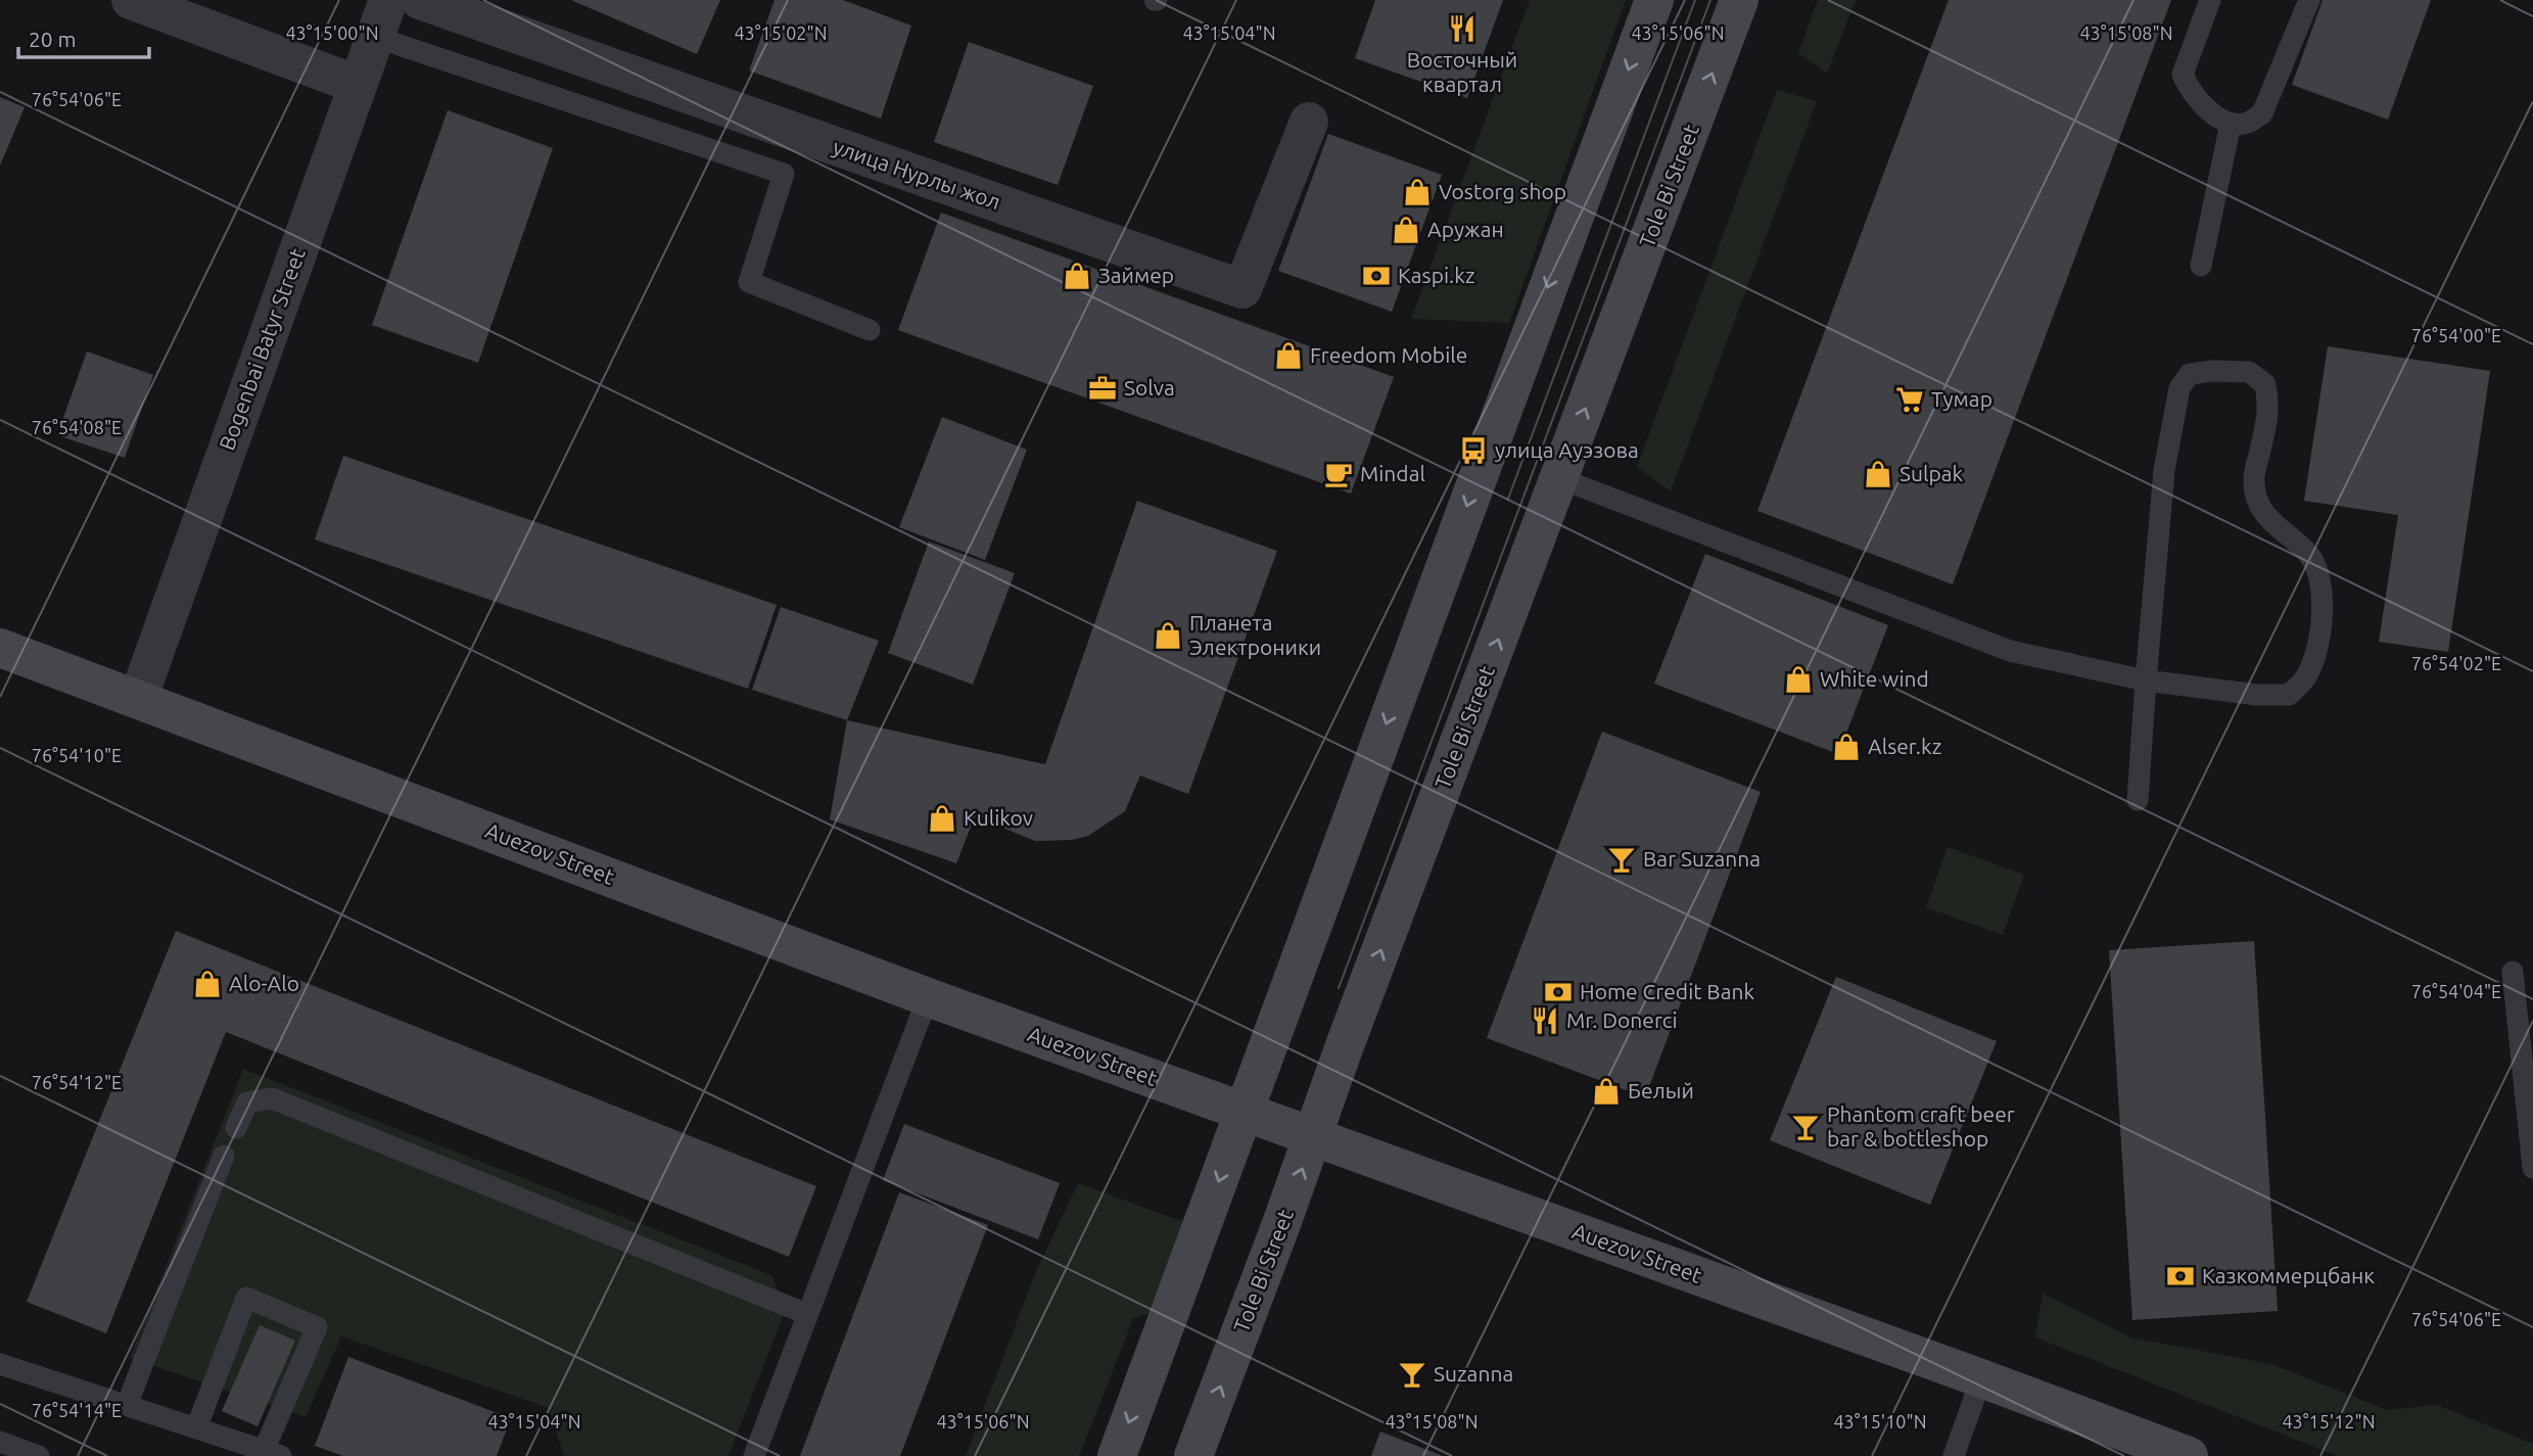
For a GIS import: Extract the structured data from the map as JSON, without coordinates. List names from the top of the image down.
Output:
{
  "streets": {
    "main road": ["Tole Bi Street", "Auezov Street"],
    "street": ["улица Нурлы жол", "Bogenbai Batyr Street"]
  },
  "crossings": [
    ["Tole Bi Street", "Auezov Street"],
    ["Bogenbai Batyr Street", "Auezov Street"]
  ],
  "places": {
    "restaurant": ["Восточный квартал", "Mr. Donerci"],
    "shop": [
      "Vostorg shop",
      "Аружан",
      "Займер",
      "Freedom Mobile",
      "Sulpak",
      "Планета Электроники",
      "White wind",
      "Alser.kz",
      "Kulikov",
      "Alo-Alo",
      "Белый"
    ],
    "bank": ["Kaspi.kz", "Home Credit Bank", "Казкоммерцбанк"],
    "office": ["Solva"],
    "supermarket": ["Тумар"],
    "bus stop": ["улица Ауэзова"],
    "cafe": ["Mindal"],
    "bar": ["Bar Suzanna", "Phantom craft beer bar & bottleshop", "Suzanna"]
  },
  "scale_bar": "20 m",
  "coordinates": [
    "43°15'00\"N",
    "43°15'02\"N",
    "43°15'04\"N",
    "43°15'06\"N",
    "43°15'08\"N",
    "76°54'06\"E",
    "76°54'00\"E",
    "76°54'08\"E",
    "76°54'02\"E",
    "76°54'10\"E",
    "76°54'04\"E",
    "76°54'12\"E",
    "76°54'14\"E",
    "43°15'10\"N",
    "43°15'12\"N"
  ]
}
